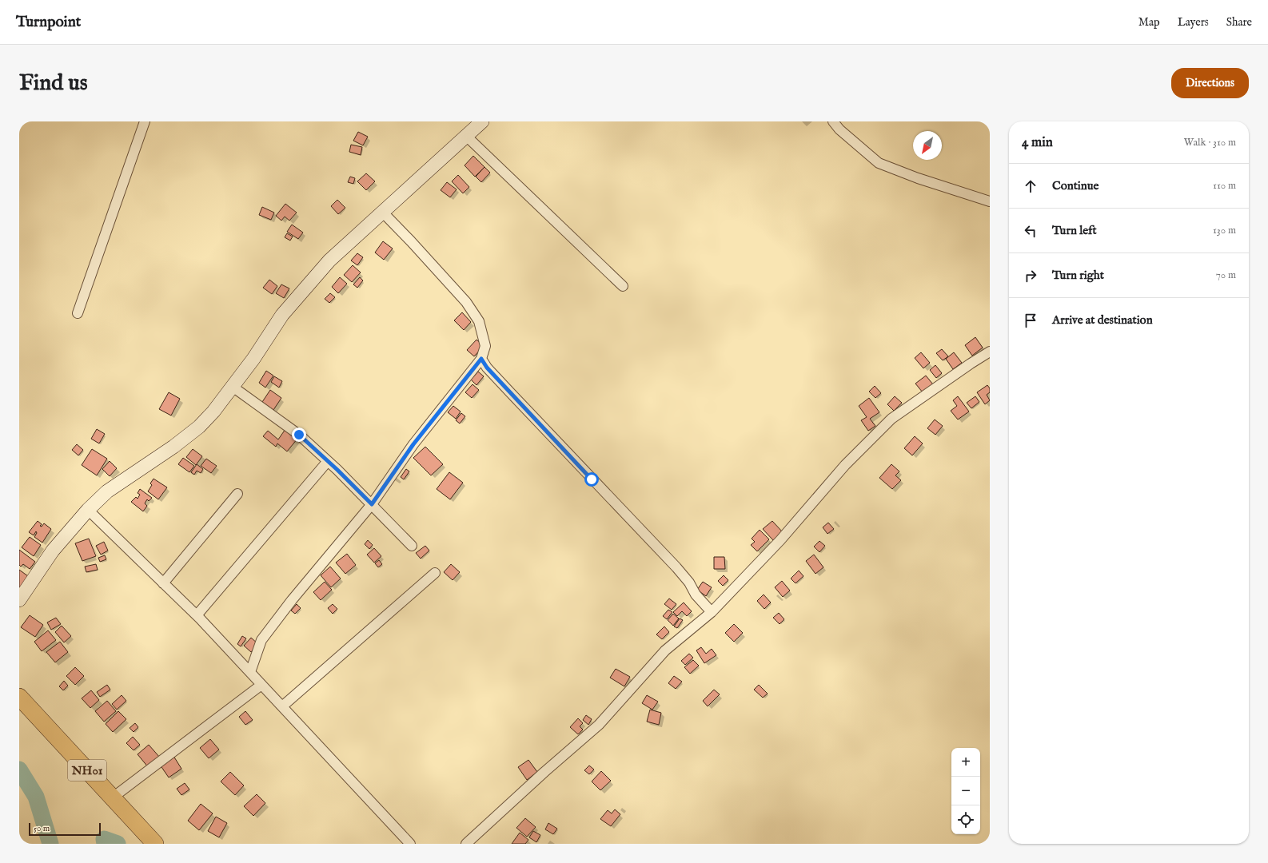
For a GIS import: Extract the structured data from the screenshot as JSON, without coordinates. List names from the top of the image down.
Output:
{
  "streets": {
    "highway": ["NH01"]
  },
  "scale_bar": "50 m",
  "north": "bottom left",
  "page": {
    "header": "Turnpoint",
    "nav": ["Map", "Layers", "Share"],
    "buttons": "Directions",
    "title": "Find us",
    "heading": ["4 min", "Walk · 310 m"],
    "list": [
      ["Continue", "110 m"],
      ["Turn left", "130 m"],
      ["Turn right", "70 m"],
      "Arrive at destination"
    ],
    "map_buttons": ["+", "−"],
    "scale": "50 m"
  }
}
